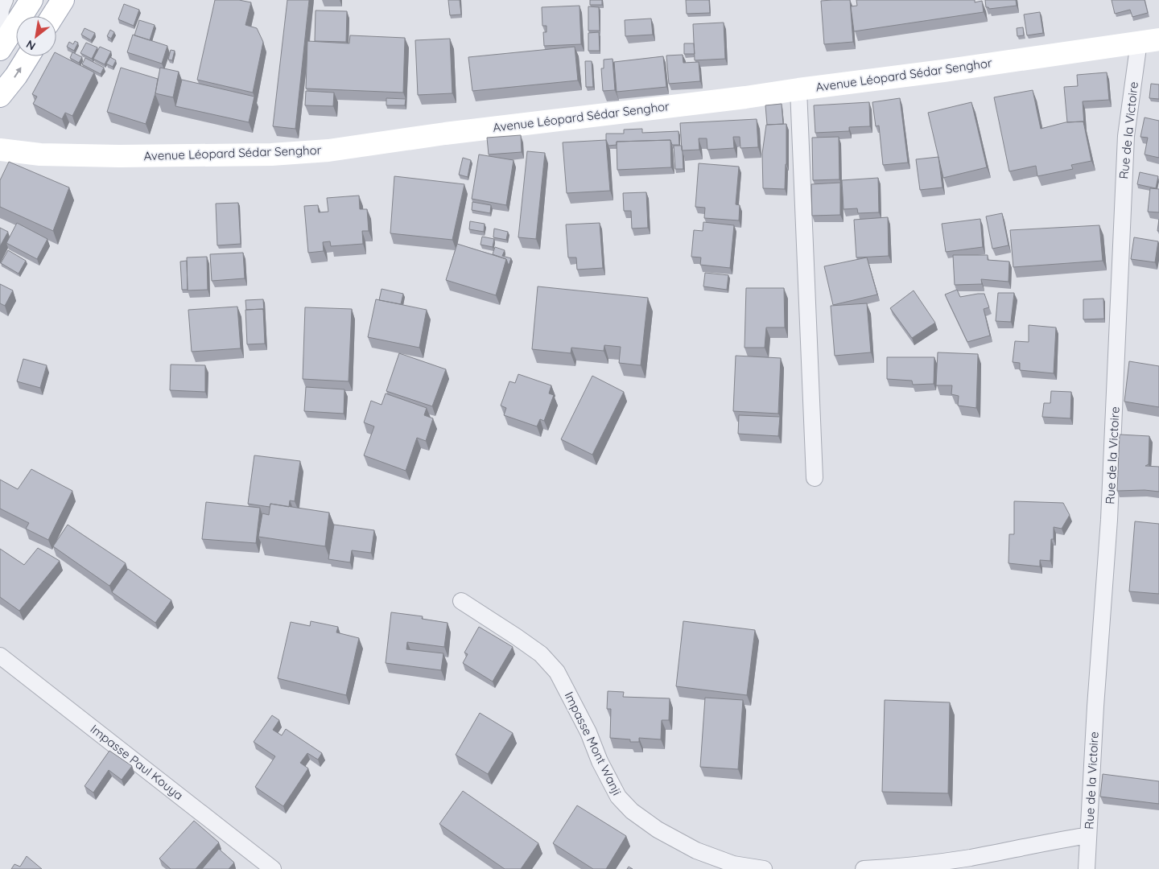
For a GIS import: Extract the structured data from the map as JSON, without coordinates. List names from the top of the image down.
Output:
{
  "streets": {
    "street": [
      "Avenue Léopard Sédar Senghor",
      "Rue de la Victoire",
      "Impasse Mont Wanji",
      "Impasse Paul Kouya"
    ]
  },
  "crossings": [
    ["Avenue Léopard Sédar Senghor", "Rue de la Victoire"]
  ],
  "north": "bottom left"
}
